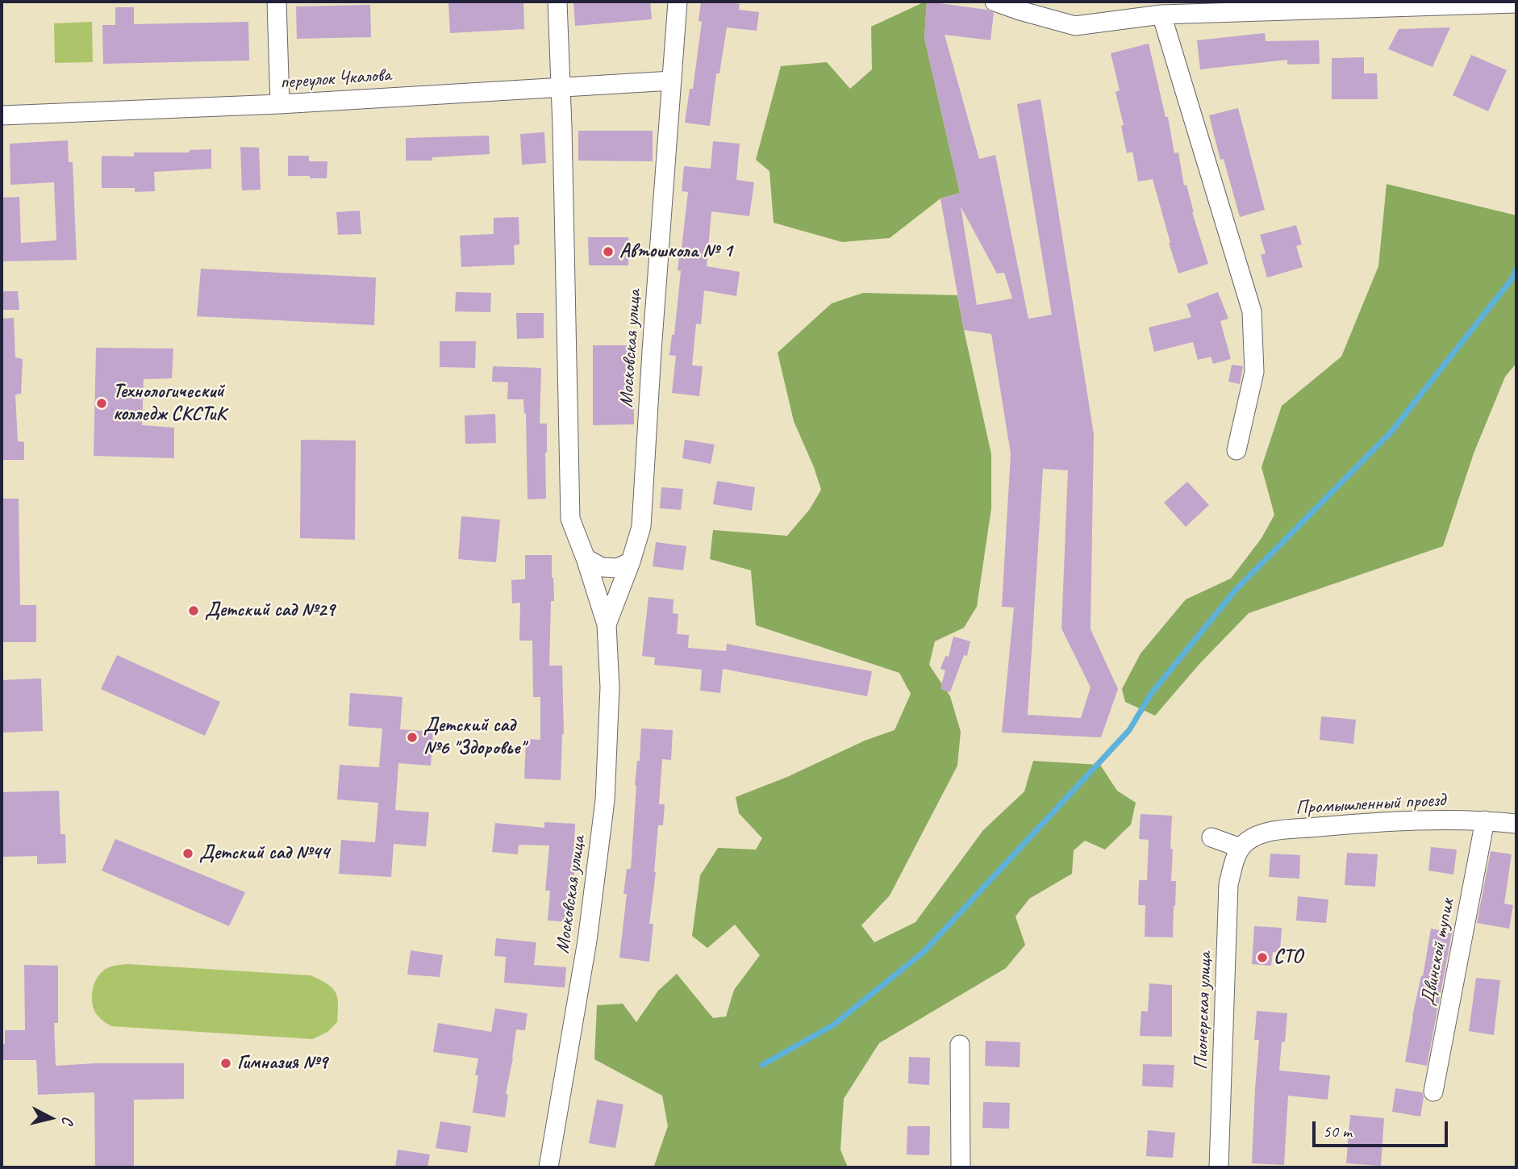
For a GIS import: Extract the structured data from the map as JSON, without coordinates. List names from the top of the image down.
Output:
{
  "streets": {
    "street": [
      "переулок Чкалова",
      "Московская улица",
      "Промышленный проезд",
      "Двинской тупик",
      "Пионерская улица"
    ]
  },
  "crossings": [
    ["переулок Чкалова", "Московская улица"],
    ["Промышленный проезд", "Двинской тупик"],
    ["Промышленный проезд", "Пионерская улица"]
  ],
  "places": [
    "Автошкола № 1",
    "Технологический колледж СКСТиК",
    "Детский сад №29",
    "Детский сад №6 \"Здоровье\"",
    "Детский сад №44",
    "СТО",
    "Гимназия №9"
  ],
  "scale_bar": "50 m",
  "north": "right"
}
